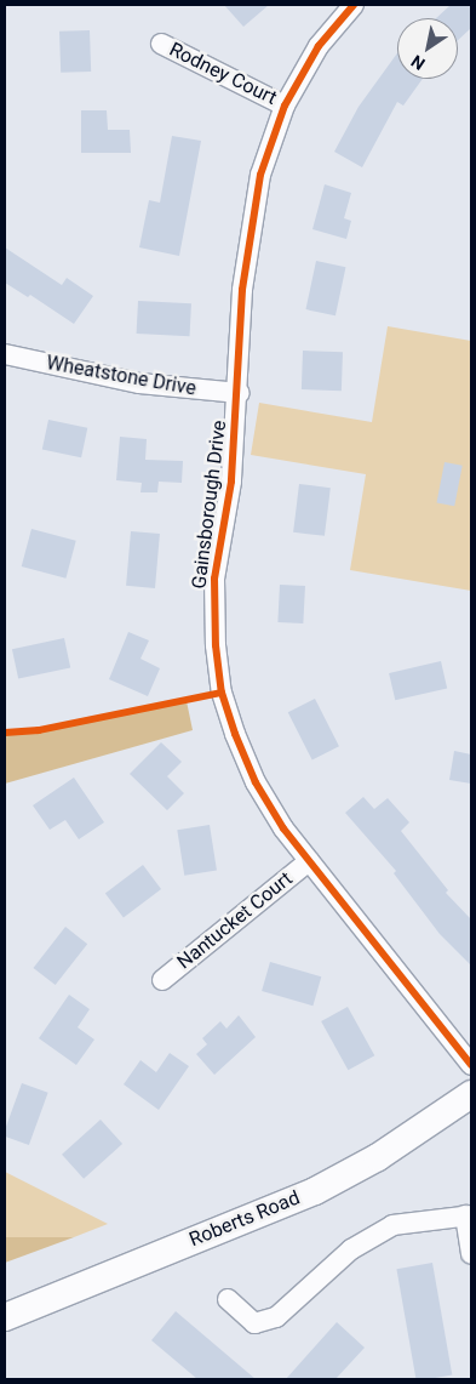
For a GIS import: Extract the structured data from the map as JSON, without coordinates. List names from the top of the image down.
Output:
{
  "streets": {
    "main road": ["Roberts Road"],
    "street": [
      "Rodney Court",
      "Wheatstone Drive",
      "Gainsborough Drive",
      "Nantucket Court"
    ]
  },
  "crossings": [
    ["Rodney Court", "Gainsborough Drive"],
    ["Wheatstone Drive", "Gainsborough Drive"],
    ["Gainsborough Drive", "Nantucket Court"]
  ],
  "north": "bottom left"
}
